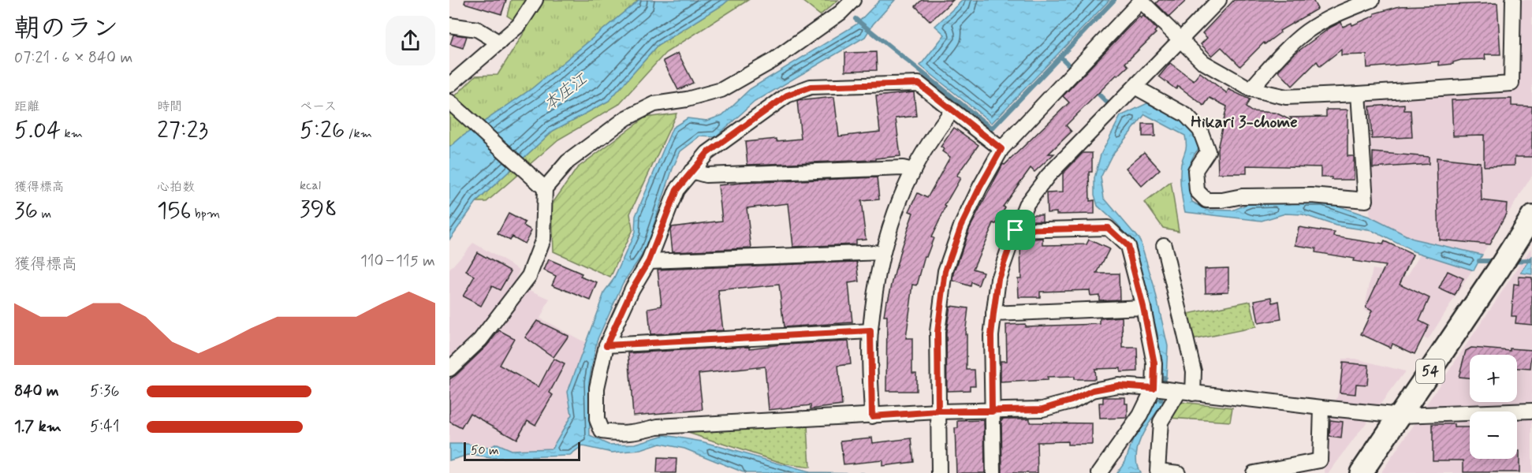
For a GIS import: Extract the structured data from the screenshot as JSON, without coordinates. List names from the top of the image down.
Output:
{
  "streets": {
    "main road": ["54"]
  },
  "districts": ["Hikari 3-chome"],
  "water": ["本庄江"],
  "scale_bar": "50 m",
  "page": {
    "heading": ["朝のラン", "07:21 · 6 × 840 m"],
    "stats": [
      ["距離", "5.04 km"],
      ["時間", "27:23"],
      ["ペース", "5:26 /km"],
      ["獲得標高", "36 m"],
      ["心拍数", "156 bpm"],
      ["kcal", "398"]
    ],
    "chart": ["獲得標高", "110–115 m"],
    "map_buttons": ["+", "−"],
    "list": [
      {
        "name": "840 m",
        "note": "5:36"
      },
      {
        "name": "1.7 km",
        "note": "5:41"
      }
    ],
    "scale": "50 m"
  }
}
